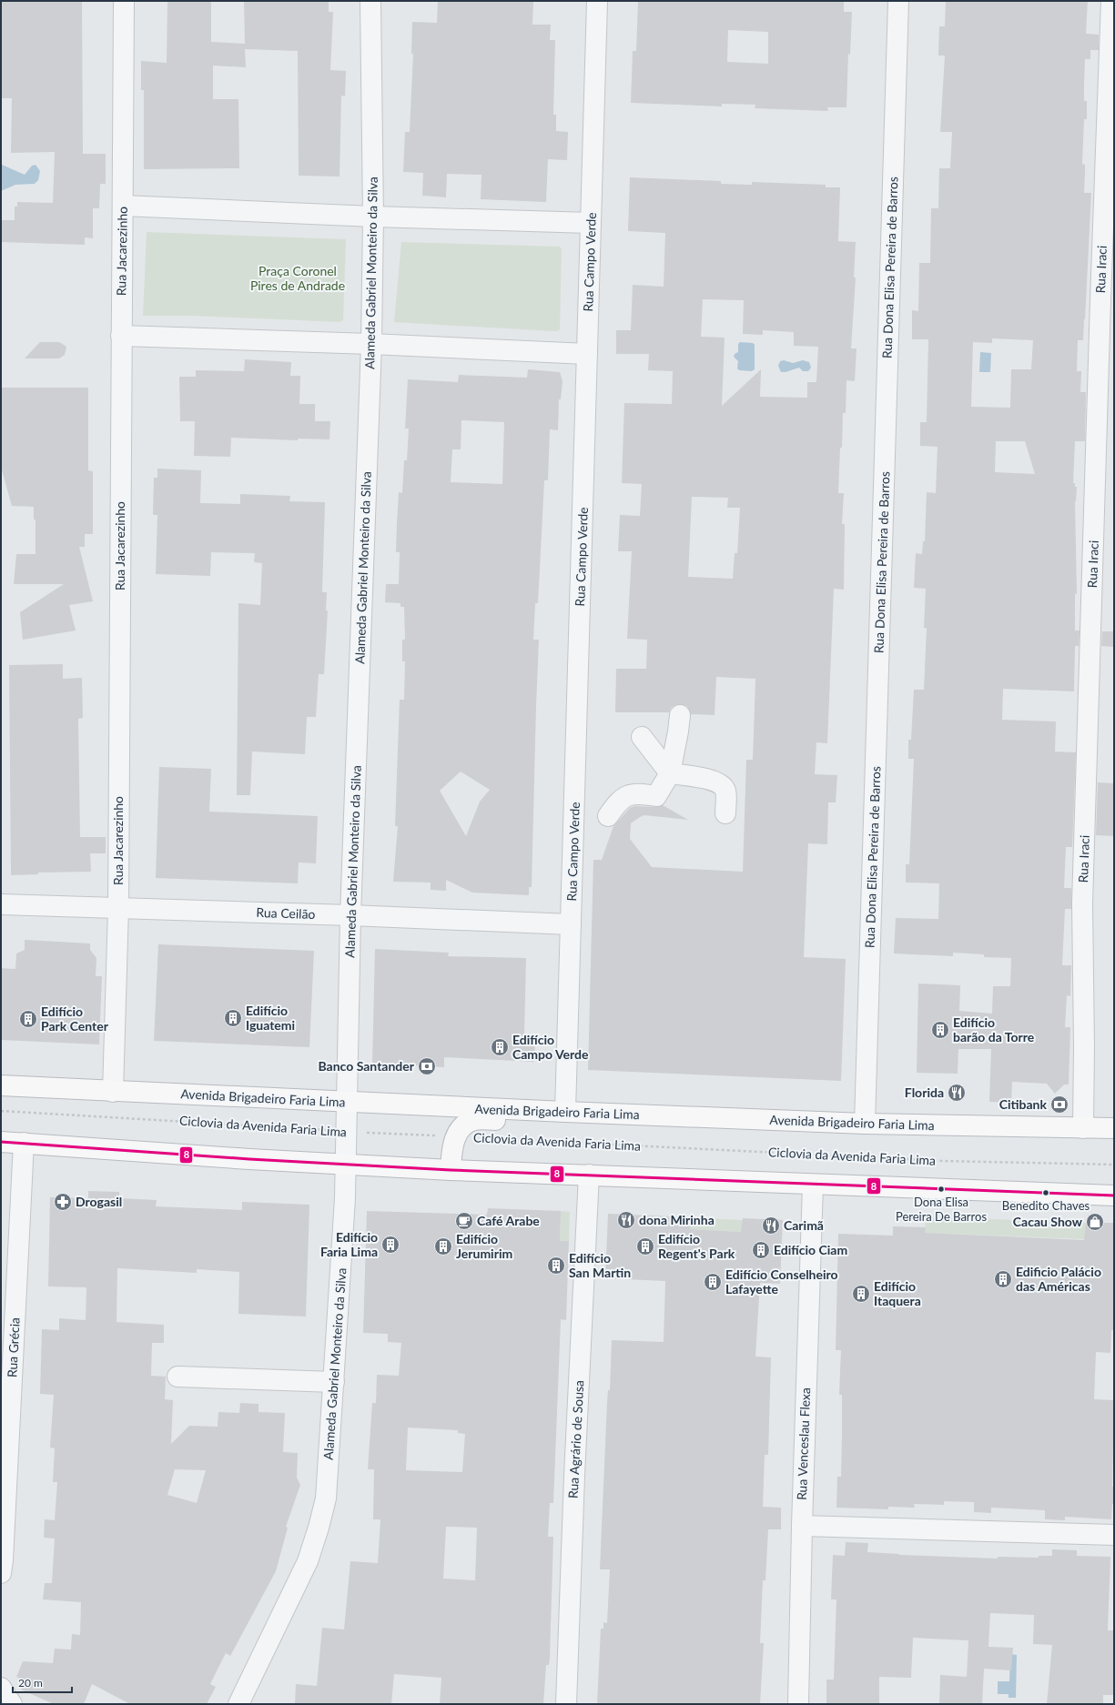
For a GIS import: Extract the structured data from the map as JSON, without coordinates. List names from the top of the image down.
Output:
{
  "streets": {
    "highway": ["Avenida Brigadeiro Faria Lima"],
    "street": [
      "Rua Jacarezinho",
      "Rua Campo Verde",
      "Rua Dona Elisa Pereira de Barros",
      "Rua Iraci",
      "Alameda Gabriel Monteiro da Silva",
      "Rua Ceilão",
      "Rua Grécia",
      "Rua Agrário de Sousa",
      "Rua Venceslau Flexa"
    ],
    "path": ["Ciclovia da Avenida Faria Lima"]
  },
  "crossings": [
    ["Rua Jacarezinho", "Rua Ceilão"],
    ["Rua Jacarezinho", "Avenida Brigadeiro Faria Lima"],
    ["Rua Campo Verde", "Rua Ceilão"],
    ["Rua Campo Verde", "Avenida Brigadeiro Faria Lima"],
    ["Rua Dona Elisa Pereira de Barros", "Avenida Brigadeiro Faria Lima"],
    ["Rua Iraci", "Avenida Brigadeiro Faria Lima"],
    ["Alameda Gabriel Monteiro da Silva", "Rua Ceilão"],
    ["Alameda Gabriel Monteiro da Silva", "Avenida Brigadeiro Faria Lima"],
    ["Alameda Gabriel Monteiro da Silva", "Ciclovia da Avenida Faria Lima"]
  ],
  "parks": ["Praça Coronel Pires de Andrade"],
  "places": {
    "building": [
      "Edifício Iguatemi",
      "Edifício Park Center",
      "Edifício barão da Torre",
      "Edifício Campo Verde",
      "Edifício Faria Lima",
      "Edifício Jerumirim",
      "Edifício Regent's Park",
      "Edifício Ciam",
      "Edifício San Martin",
      "Edificio Palácio das Américas",
      "Edifício Conselheiro Lafayette",
      "Edifício Itaquera"
    ],
    "bank": ["Banco Santander", "Citibank"],
    "restaurant": ["Florida", "dona Mirinha", "Carimã"],
    "other": ["Dona Elisa Pereira De Barros", "Benedito Chaves"],
    "pharmacy": ["Drogasil"],
    "cafe": ["Café Arabe"],
    "shop": ["Cacau Show"]
  },
  "lines": ["transit line 8"],
  "scale_bar": "20 m"
}
